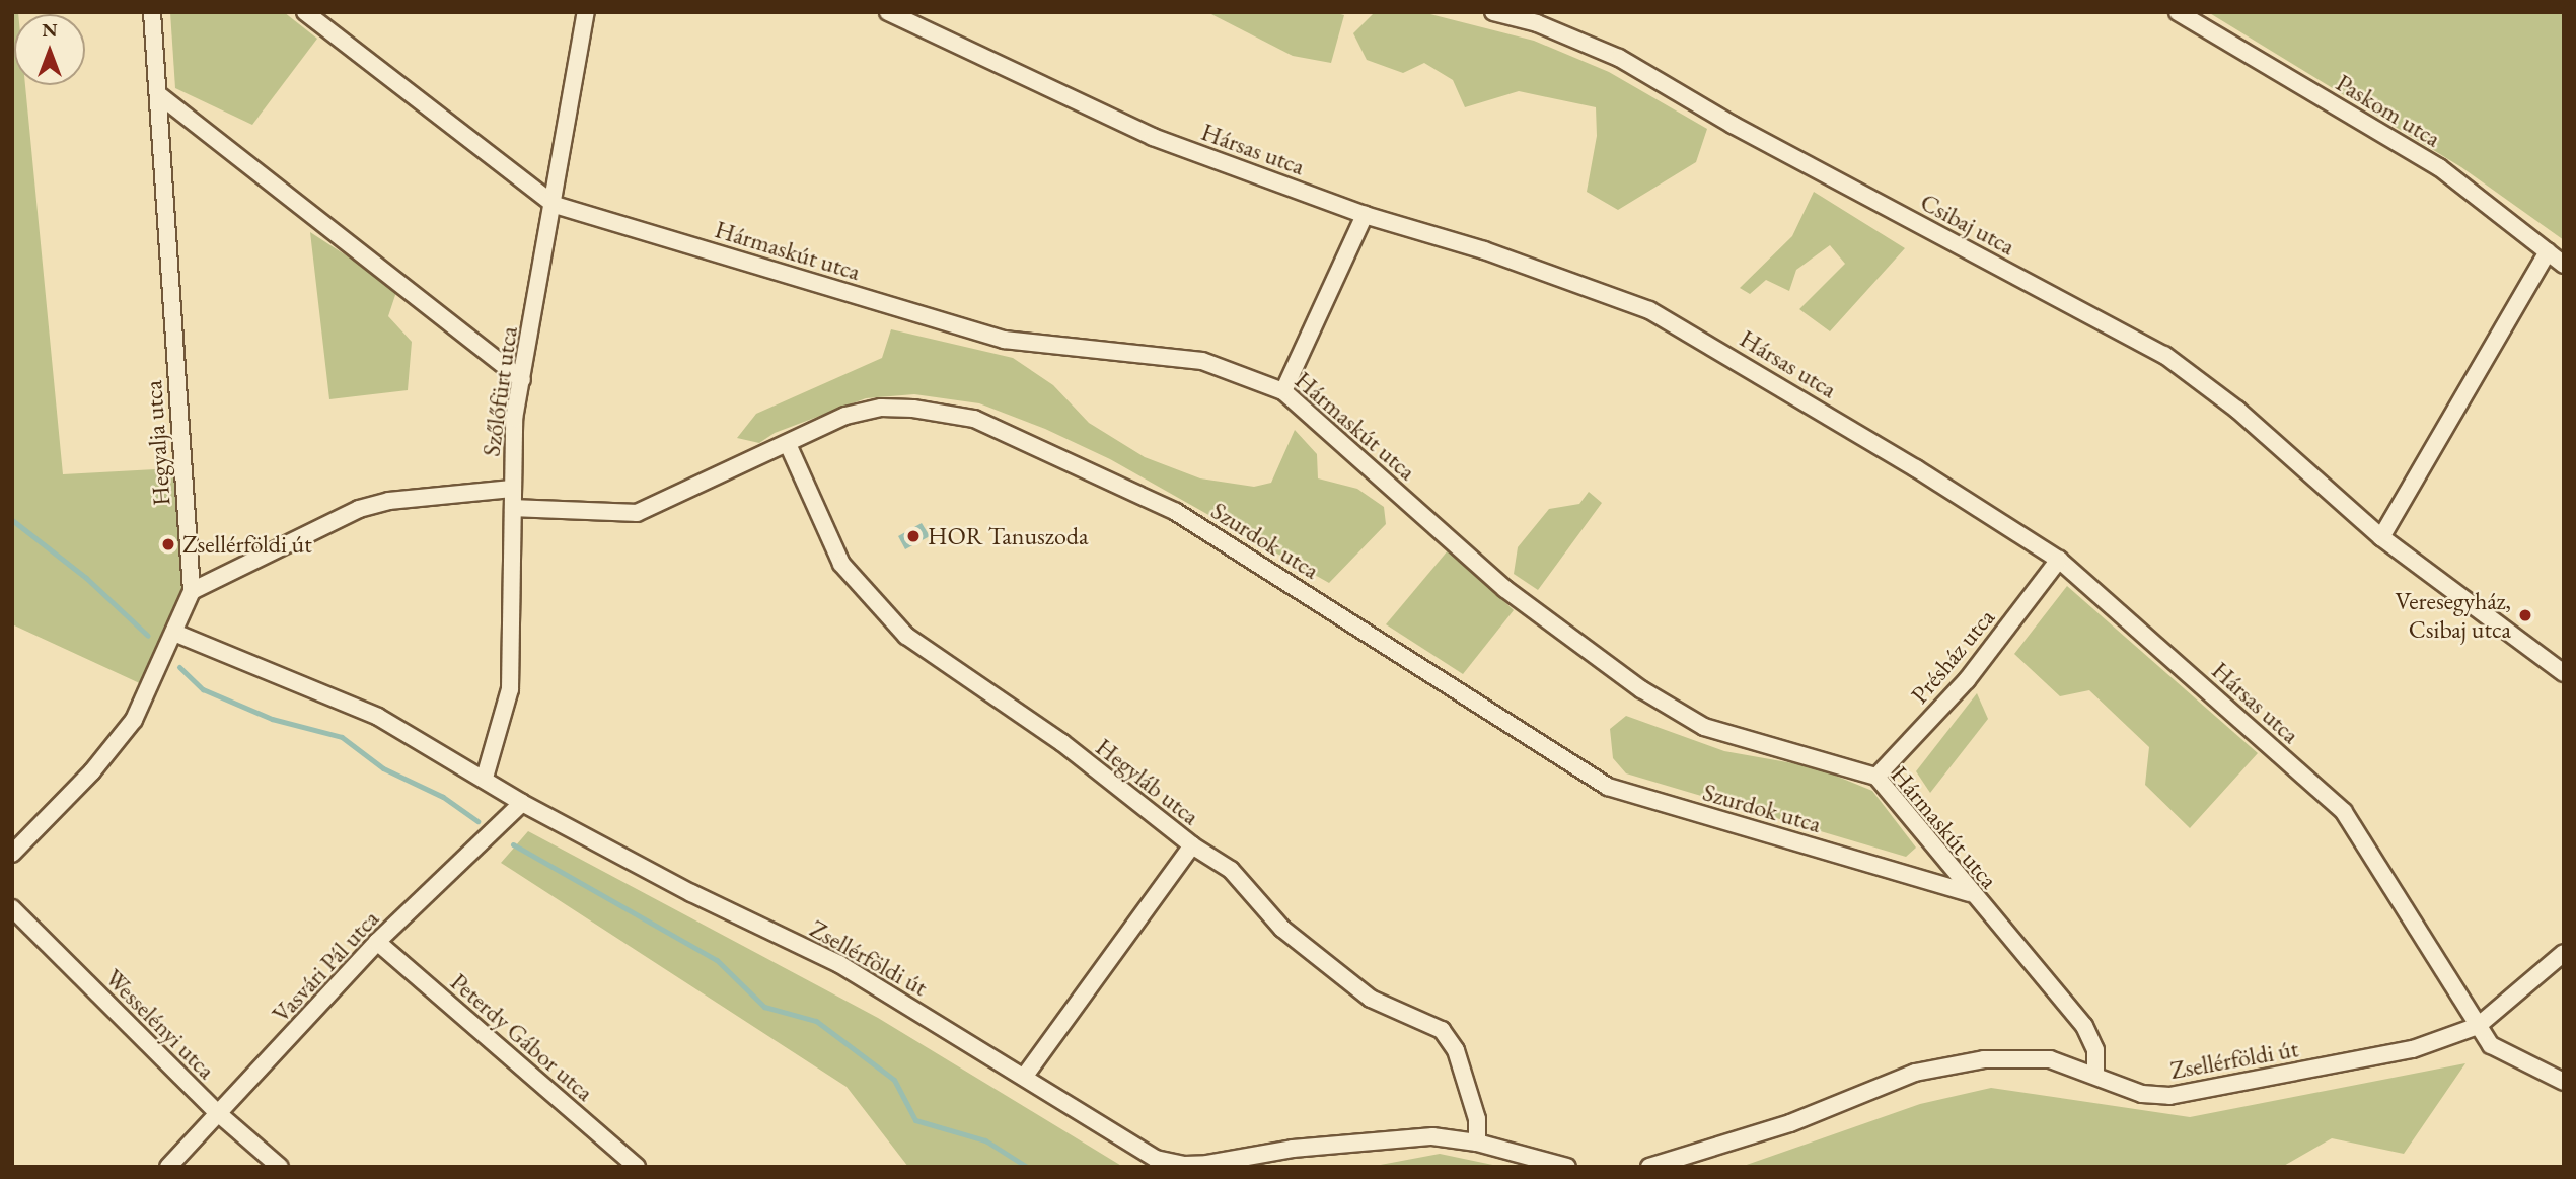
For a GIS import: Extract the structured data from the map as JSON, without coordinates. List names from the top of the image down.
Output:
{
  "streets": {
    "street": [
      "Paskom utca",
      "Hársas utca",
      "Csibaj utca",
      "Hármaskút utca",
      "Szőlőfürt utca",
      "Hegyalja utca",
      "Szurdok utca",
      "Présház utca",
      "Hegyláb utca",
      "Zsellérföldi út",
      "Vasvári Pál utca",
      "Wesselényi utca",
      "Peterdy Gábor utca"
    ]
  },
  "crossings": [
    ["Hársas utca", "Présház utca"],
    ["Hársas utca", "Zsellérföldi út"],
    ["Hármaskút utca", "Szőlőfürt utca"],
    ["Hármaskút utca", "Szurdok utca"],
    ["Hármaskút utca", "Présház utca"],
    ["Hármaskút utca", "Zsellérföldi út"],
    ["Szőlőfürt utca", "Szurdok utca"],
    ["Szőlőfürt utca", "Zsellérföldi út"],
    ["Hegyalja utca", "Zsellérföldi út"],
    ["Szurdok utca", "Hegyláb utca"],
    ["Hegyláb utca", "Zsellérföldi út"],
    ["Zsellérföldi út", "Vasvári Pál utca"],
    ["Vasvári Pál utca", "Wesselényi utca"],
    ["Vasvári Pál utca", "Peterdy Gábor utca"]
  ],
  "places": ["HOR Tanuszoda", "Zsellérföldi út", "Veresegyház, Csibaj utca"],
  "north": "top"
}
